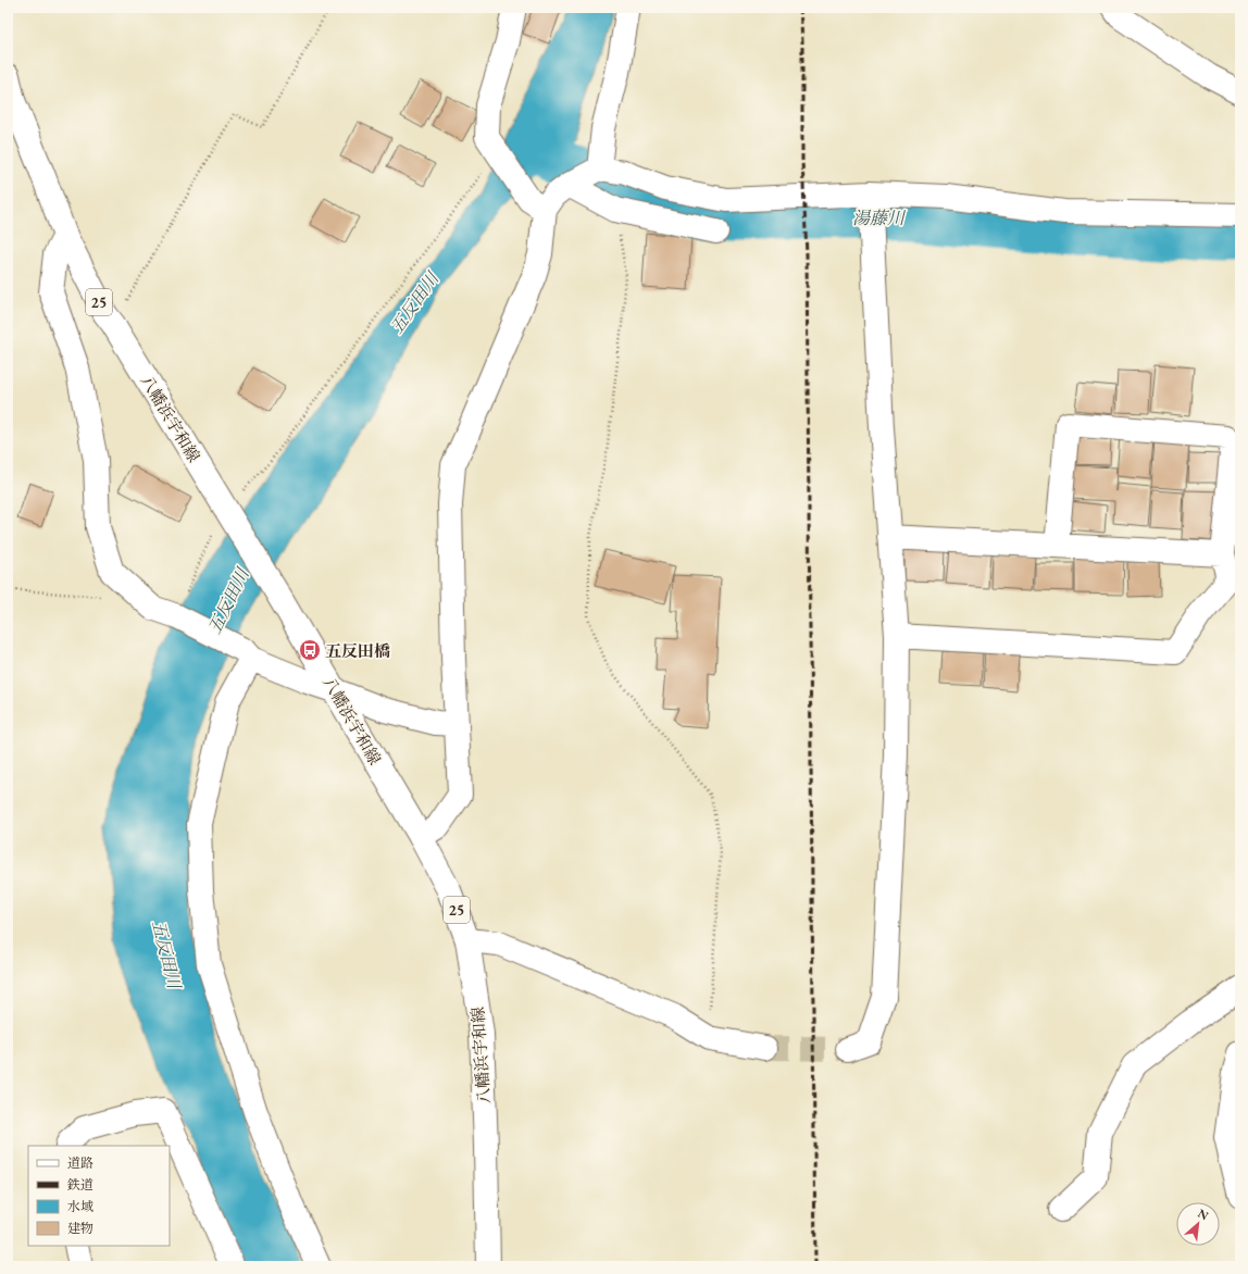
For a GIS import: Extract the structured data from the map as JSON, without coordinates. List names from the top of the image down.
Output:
{
  "streets": {
    "street": ["25", "八幡浜宇和線"]
  },
  "water": ["湯藤川", "五反田川"],
  "places": {
    "bus stop": ["五反田橋"]
  },
  "legend": [
    "道路",
    "鉄道",
    "水域",
    "建物"
  ],
  "north": "top right"
}
